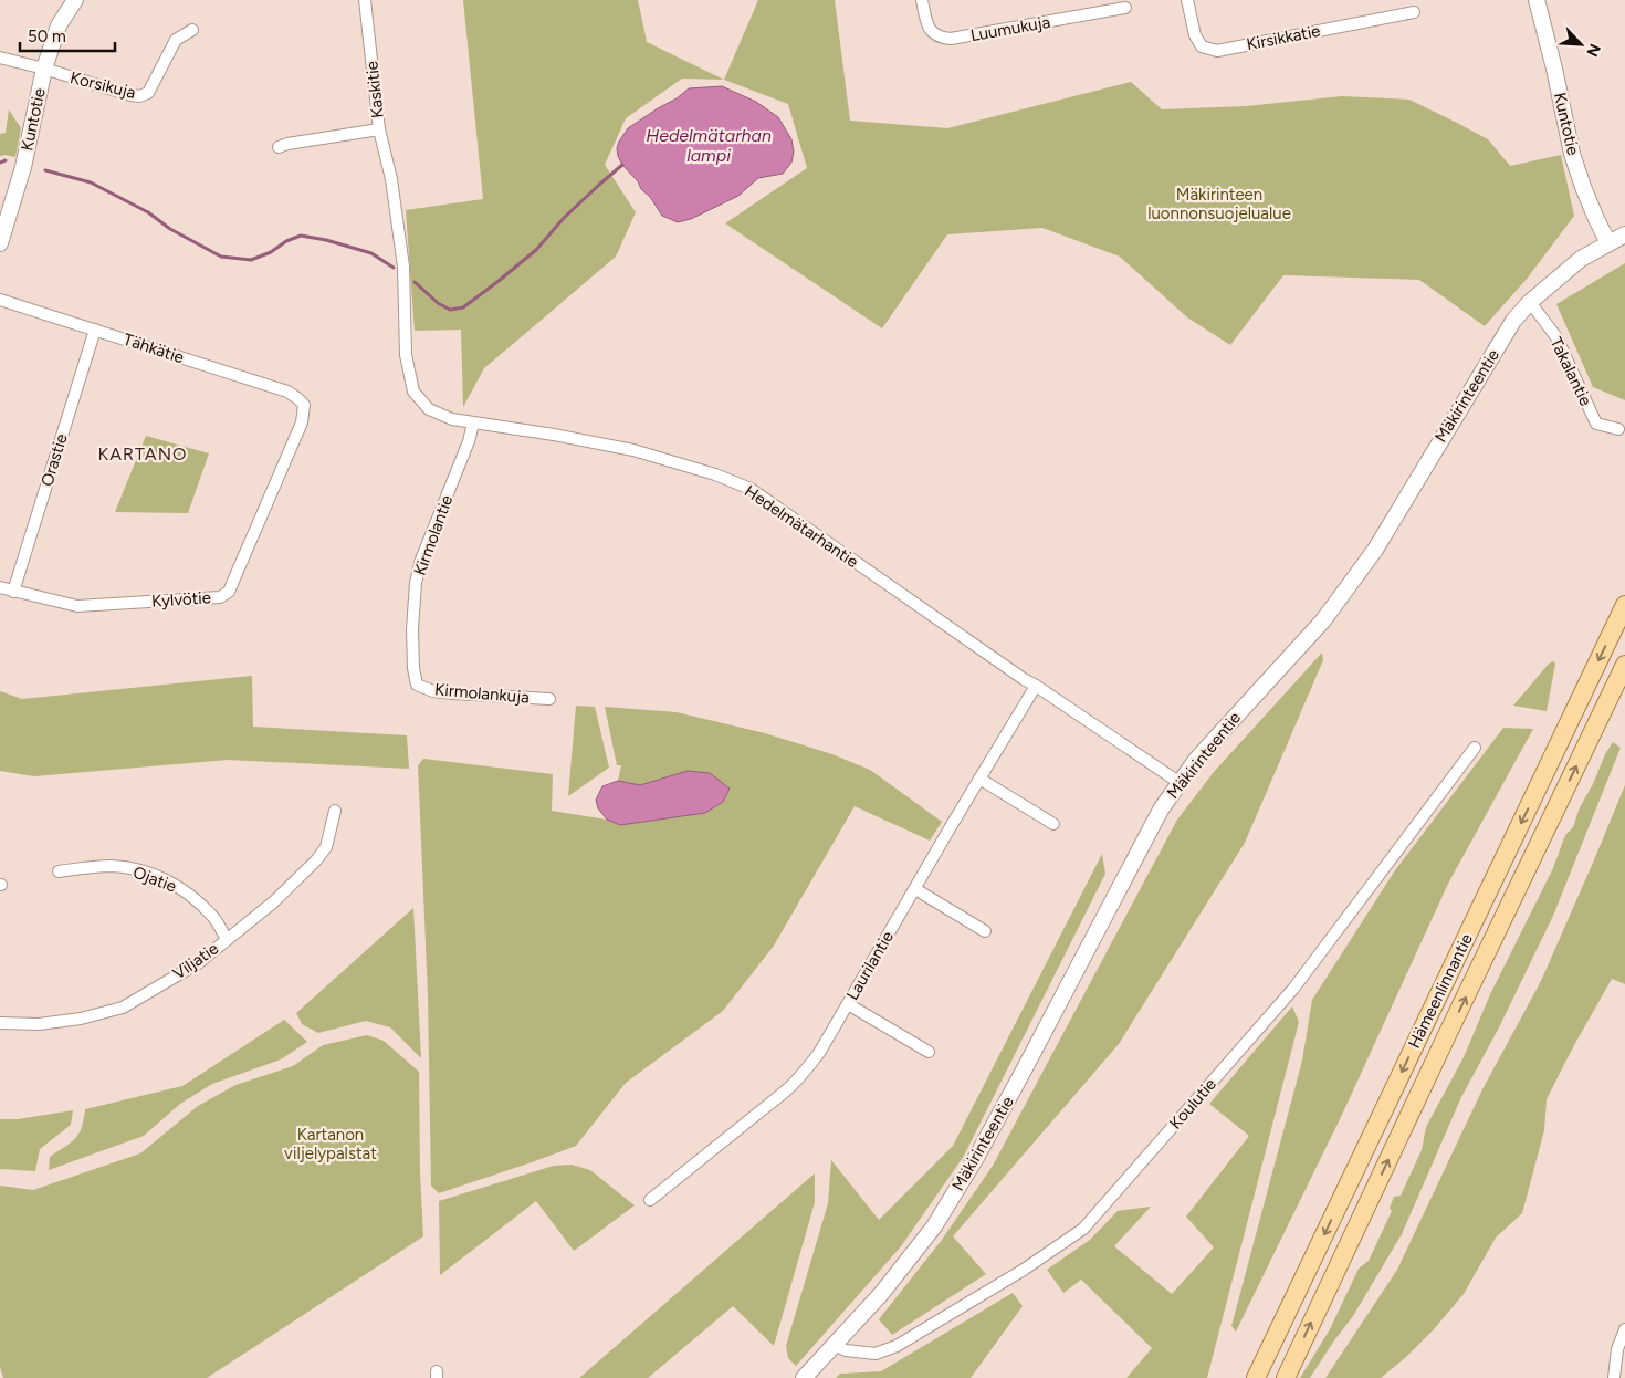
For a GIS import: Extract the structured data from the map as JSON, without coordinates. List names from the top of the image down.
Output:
{
  "streets": {
    "main road": ["Hämeenlinnantie"],
    "street": [
      "Luumukuja",
      "Kirsikkatie",
      "Korsikuja",
      "Kaskitie",
      "Kuntotie",
      "Tähkätie",
      "Takalantie",
      "Mäkirinteentie",
      "Orastie",
      "Hedelmätarhantie",
      "Kirmolantie",
      "Kylvötie",
      "Kirmolankuja",
      "Ojatie",
      "Viljatie",
      "Laurilantie",
      "Koulutie"
    ]
  },
  "crossings": [
    ["Korsikuja", "Kuntotie"],
    ["Kaskitie", "Hedelmätarhantie"],
    ["Kuntotie", "Mäkirinteentie"],
    ["Tähkätie", "Orastie"],
    ["Tähkätie", "Kylvötie"],
    ["Takalantie", "Mäkirinteentie"],
    ["Mäkirinteentie", "Hedelmätarhantie"],
    ["Mäkirinteentie", "Koulutie"],
    ["Orastie", "Kylvötie"],
    ["Hedelmätarhantie", "Kirmolantie"],
    ["Hedelmätarhantie", "Laurilantie"],
    ["Kirmolantie", "Kirmolankuja"],
    ["Ojatie", "Viljatie"]
  ],
  "districts": ["KARTANO"],
  "water": ["Hedelmätarhan lampi"],
  "parks": ["Mäkirinteen luonnonsuojelualue", "Kartanon viljelypalstat"],
  "scale_bar": "50 m",
  "north": "bottom right"
}
